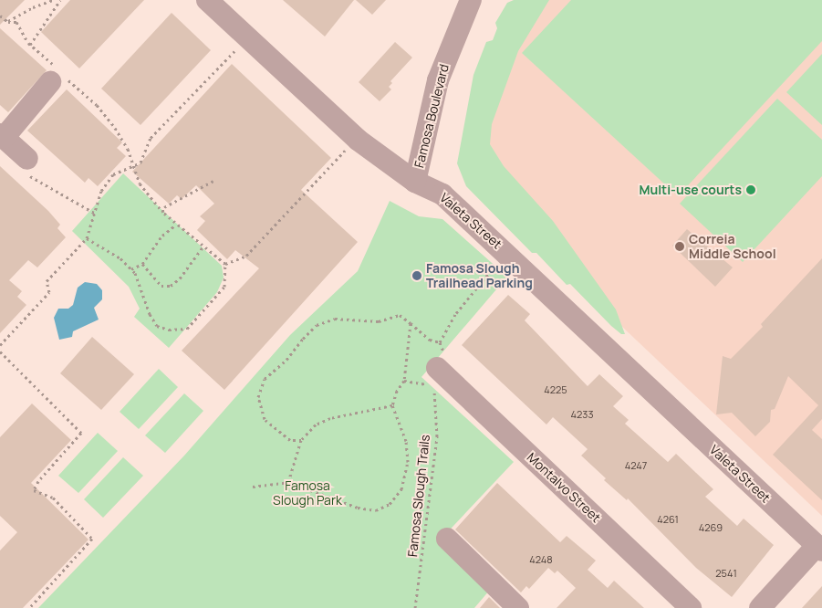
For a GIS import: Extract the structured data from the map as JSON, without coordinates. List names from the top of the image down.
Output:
{
  "streets": {
    "street": ["Famosa Boulevard", "Valeta Street", "Montalvo Street"],
    "path": ["Famosa Slough Trails"]
  },
  "crossings": [
    ["Famosa Boulevard", "Valeta Street"],
    ["Montalvo Street", "Famosa Slough Trails"]
  ],
  "parks": ["Famosa Slough Park"],
  "places": ["Multi-use courts", "Correia Middle School", "Famosa Slough Trailhead Parking"],
  "house_numbers": [
    "4225",
    "4233",
    "4247",
    "4261",
    "4269",
    "4248",
    "2541"
  ]
}
